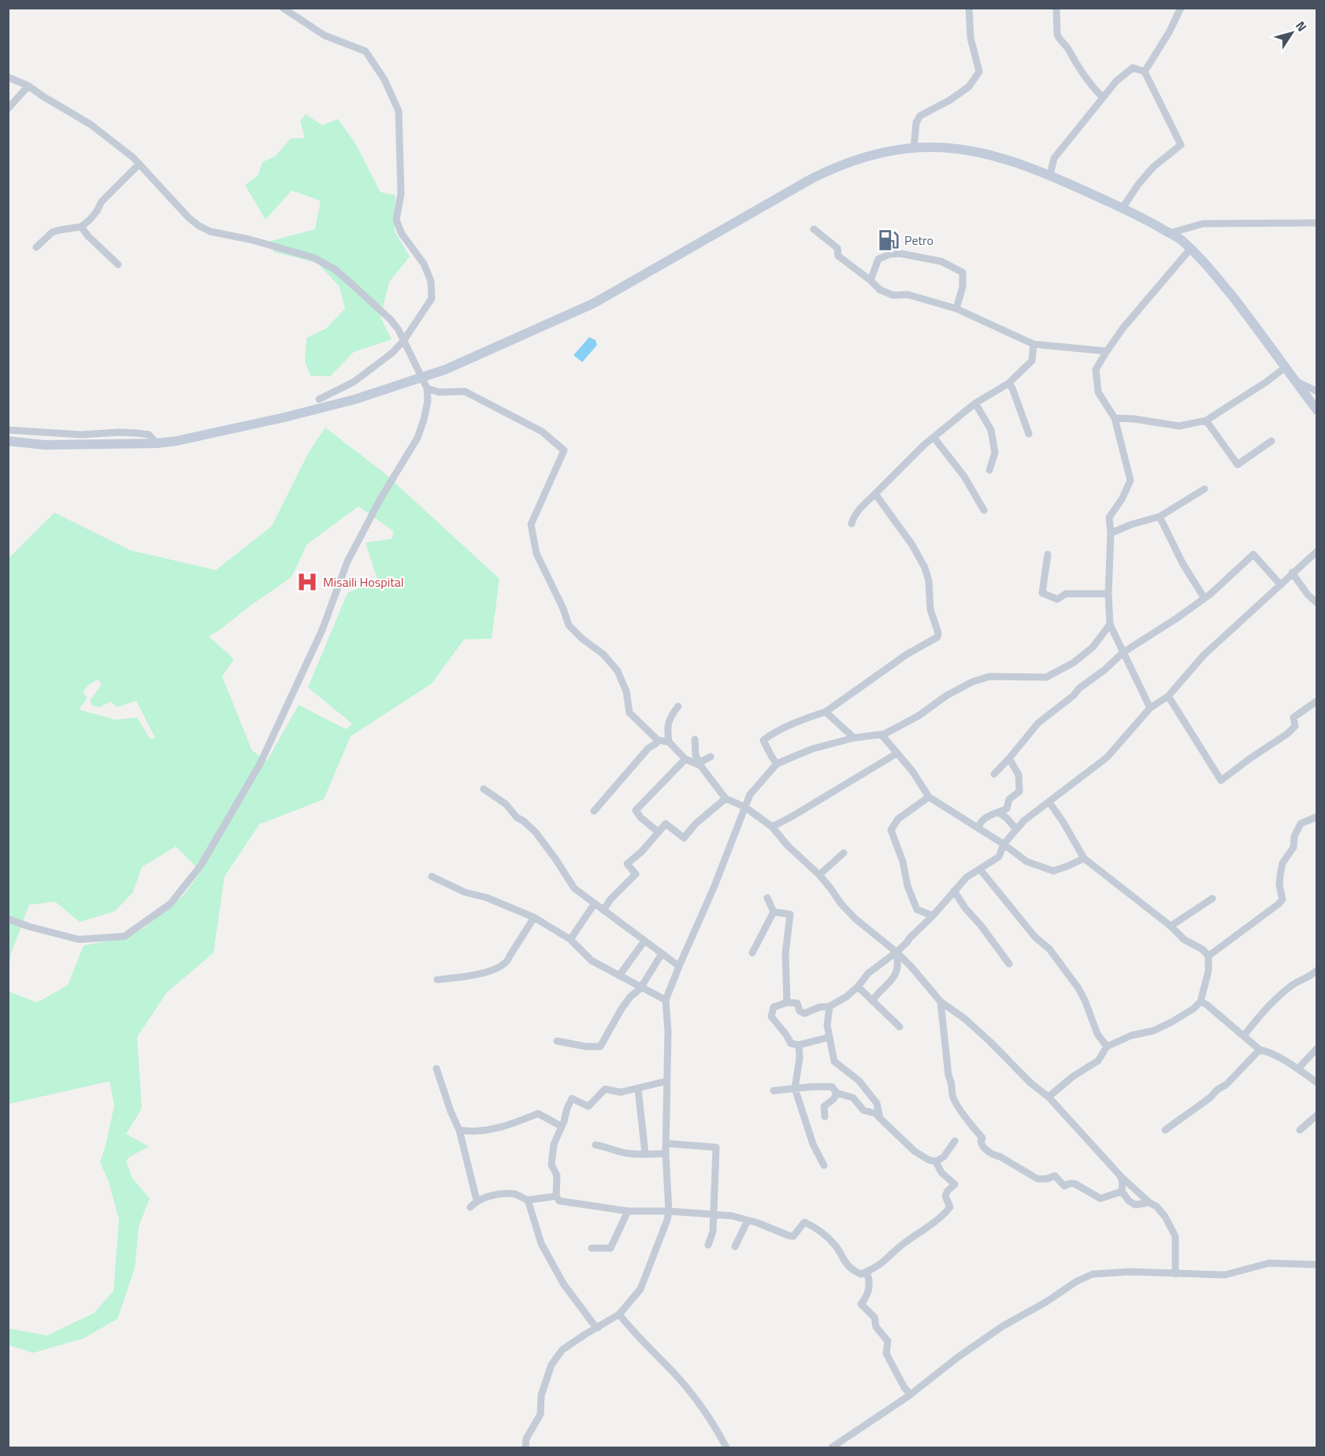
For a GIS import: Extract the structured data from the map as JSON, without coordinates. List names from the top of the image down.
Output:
{
  "places": {
    "fuel station": ["Petro"],
    "hospital": ["Misaili Hospital"]
  },
  "north": "top right"
}
